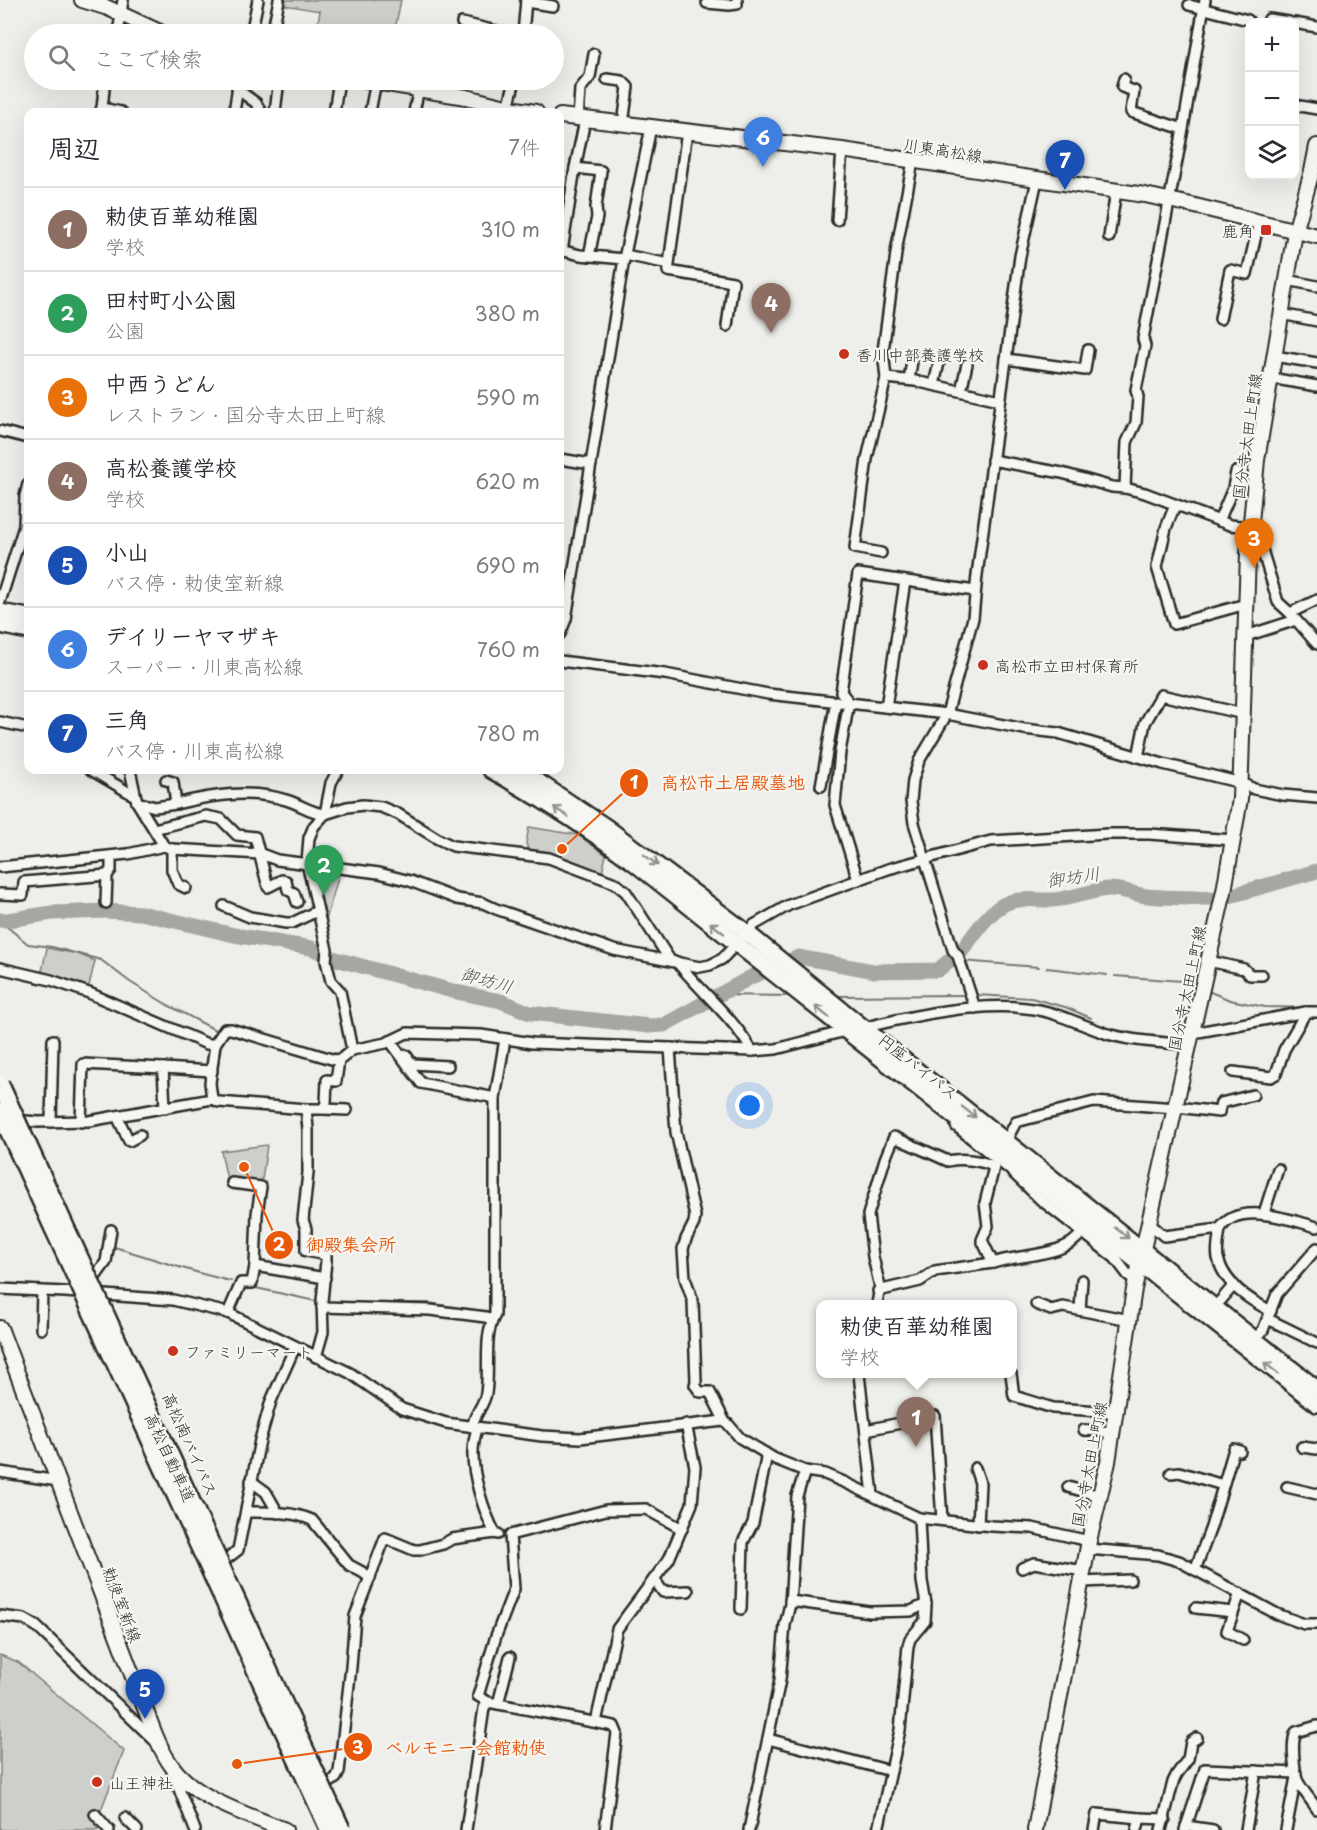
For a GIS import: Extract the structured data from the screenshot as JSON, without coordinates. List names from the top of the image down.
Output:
{
  "streets": {
    "highway": ["円座バイパス", "高松南バイパス", "高松自動車道"],
    "main road": ["川東高松線", "国分寺太田上町線", "勅使室新線"]
  },
  "crossings": [
    ["川東高松線", "国分寺太田上町線"],
    ["国分寺太田上町線", "円座バイパス"]
  ],
  "water": ["御坊川"],
  "places": {
    "transit": ["鹿角"],
    "other": [
      "香川中部養護学校",
      "高松市立田村保育所",
      "高松市土居殿墓地",
      "御殿集会所",
      "ファミリーマート",
      "ベルモニー会館勅使",
      "山王神社"
    ]
  },
  "page": {
    "map_buttons": ["+", "−"],
    "search": "ここで検索",
    "heading": ["周辺", "7件"],
    "pins": [
      "6",
      "7",
      "4",
      "3",
      "2",
      "1",
      "5"
    ],
    "list": [
      {
        "mark": "1",
        "name": "勅使百華幼稚園",
        "note": "学校",
        "value": "310 m"
      },
      {
        "mark": "2",
        "name": "田村町小公園",
        "note": "公園",
        "value": "380 m"
      },
      {
        "mark": "3",
        "name": "中西うどん",
        "note": "レストラン · 国分寺太田上町線",
        "value": "590 m"
      },
      {
        "mark": "4",
        "name": "高松養護学校",
        "note": "学校",
        "value": "620 m"
      },
      {
        "mark": "5",
        "name": "小山",
        "note": "バス停 · 勅使室新線",
        "value": "690 m"
      },
      {
        "mark": "6",
        "name": "デイリーヤマザキ",
        "note": "スーパー · 川東高松線",
        "value": "760 m"
      },
      {
        "mark": "7",
        "name": "三角",
        "note": "バス停 · 川東高松線",
        "value": "780 m"
      }
    ],
    "popup": ["勅使百華幼稚園", "学校"]
  }
}
